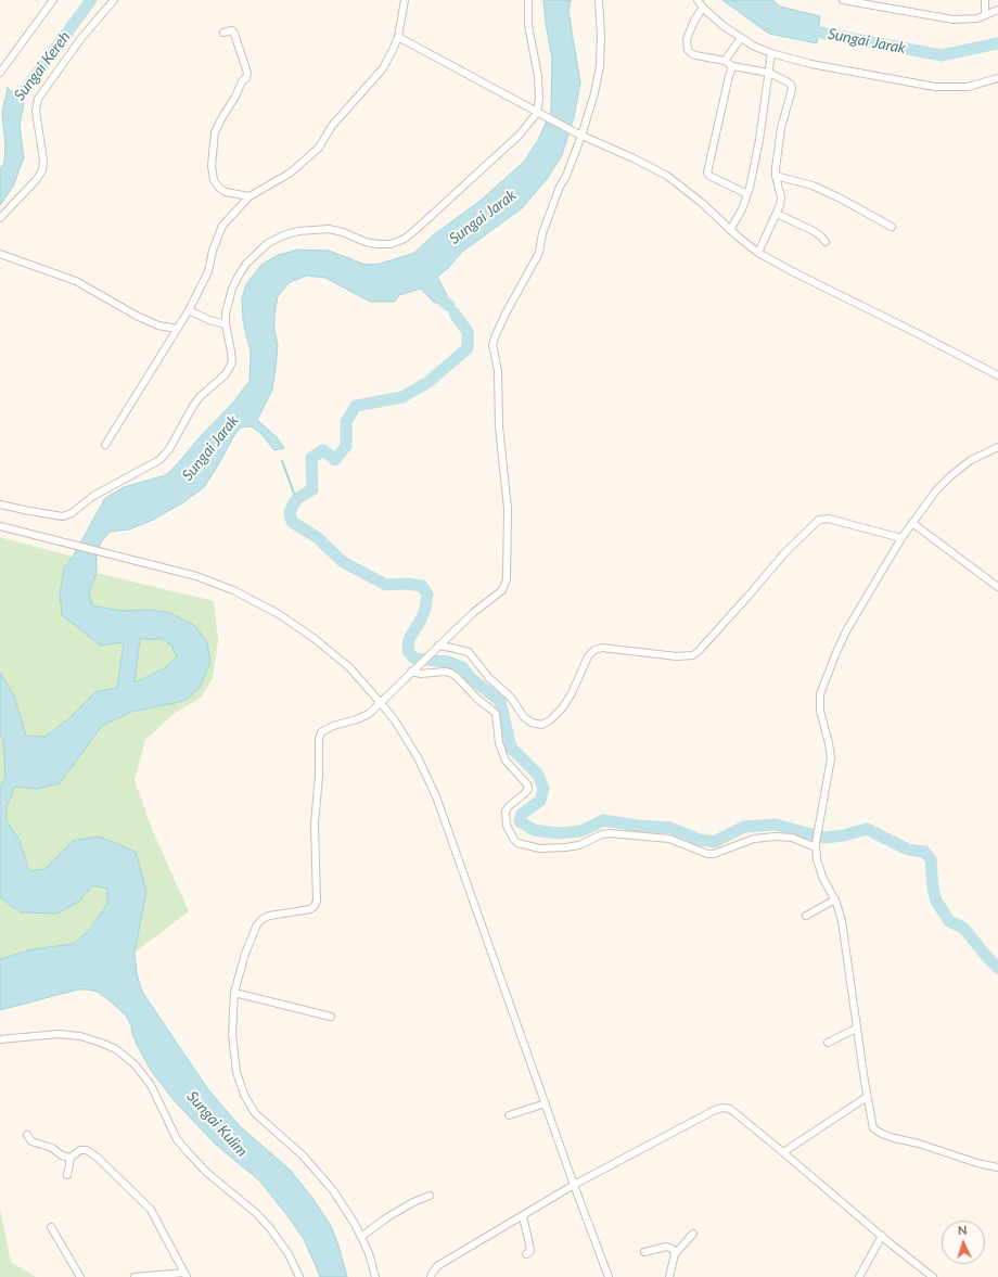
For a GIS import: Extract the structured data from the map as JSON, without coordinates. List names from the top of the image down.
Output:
{
  "water": ["Sungai Jarak", "Sungai Kereh", "Sungai Kulim"],
  "north": "top"
}
